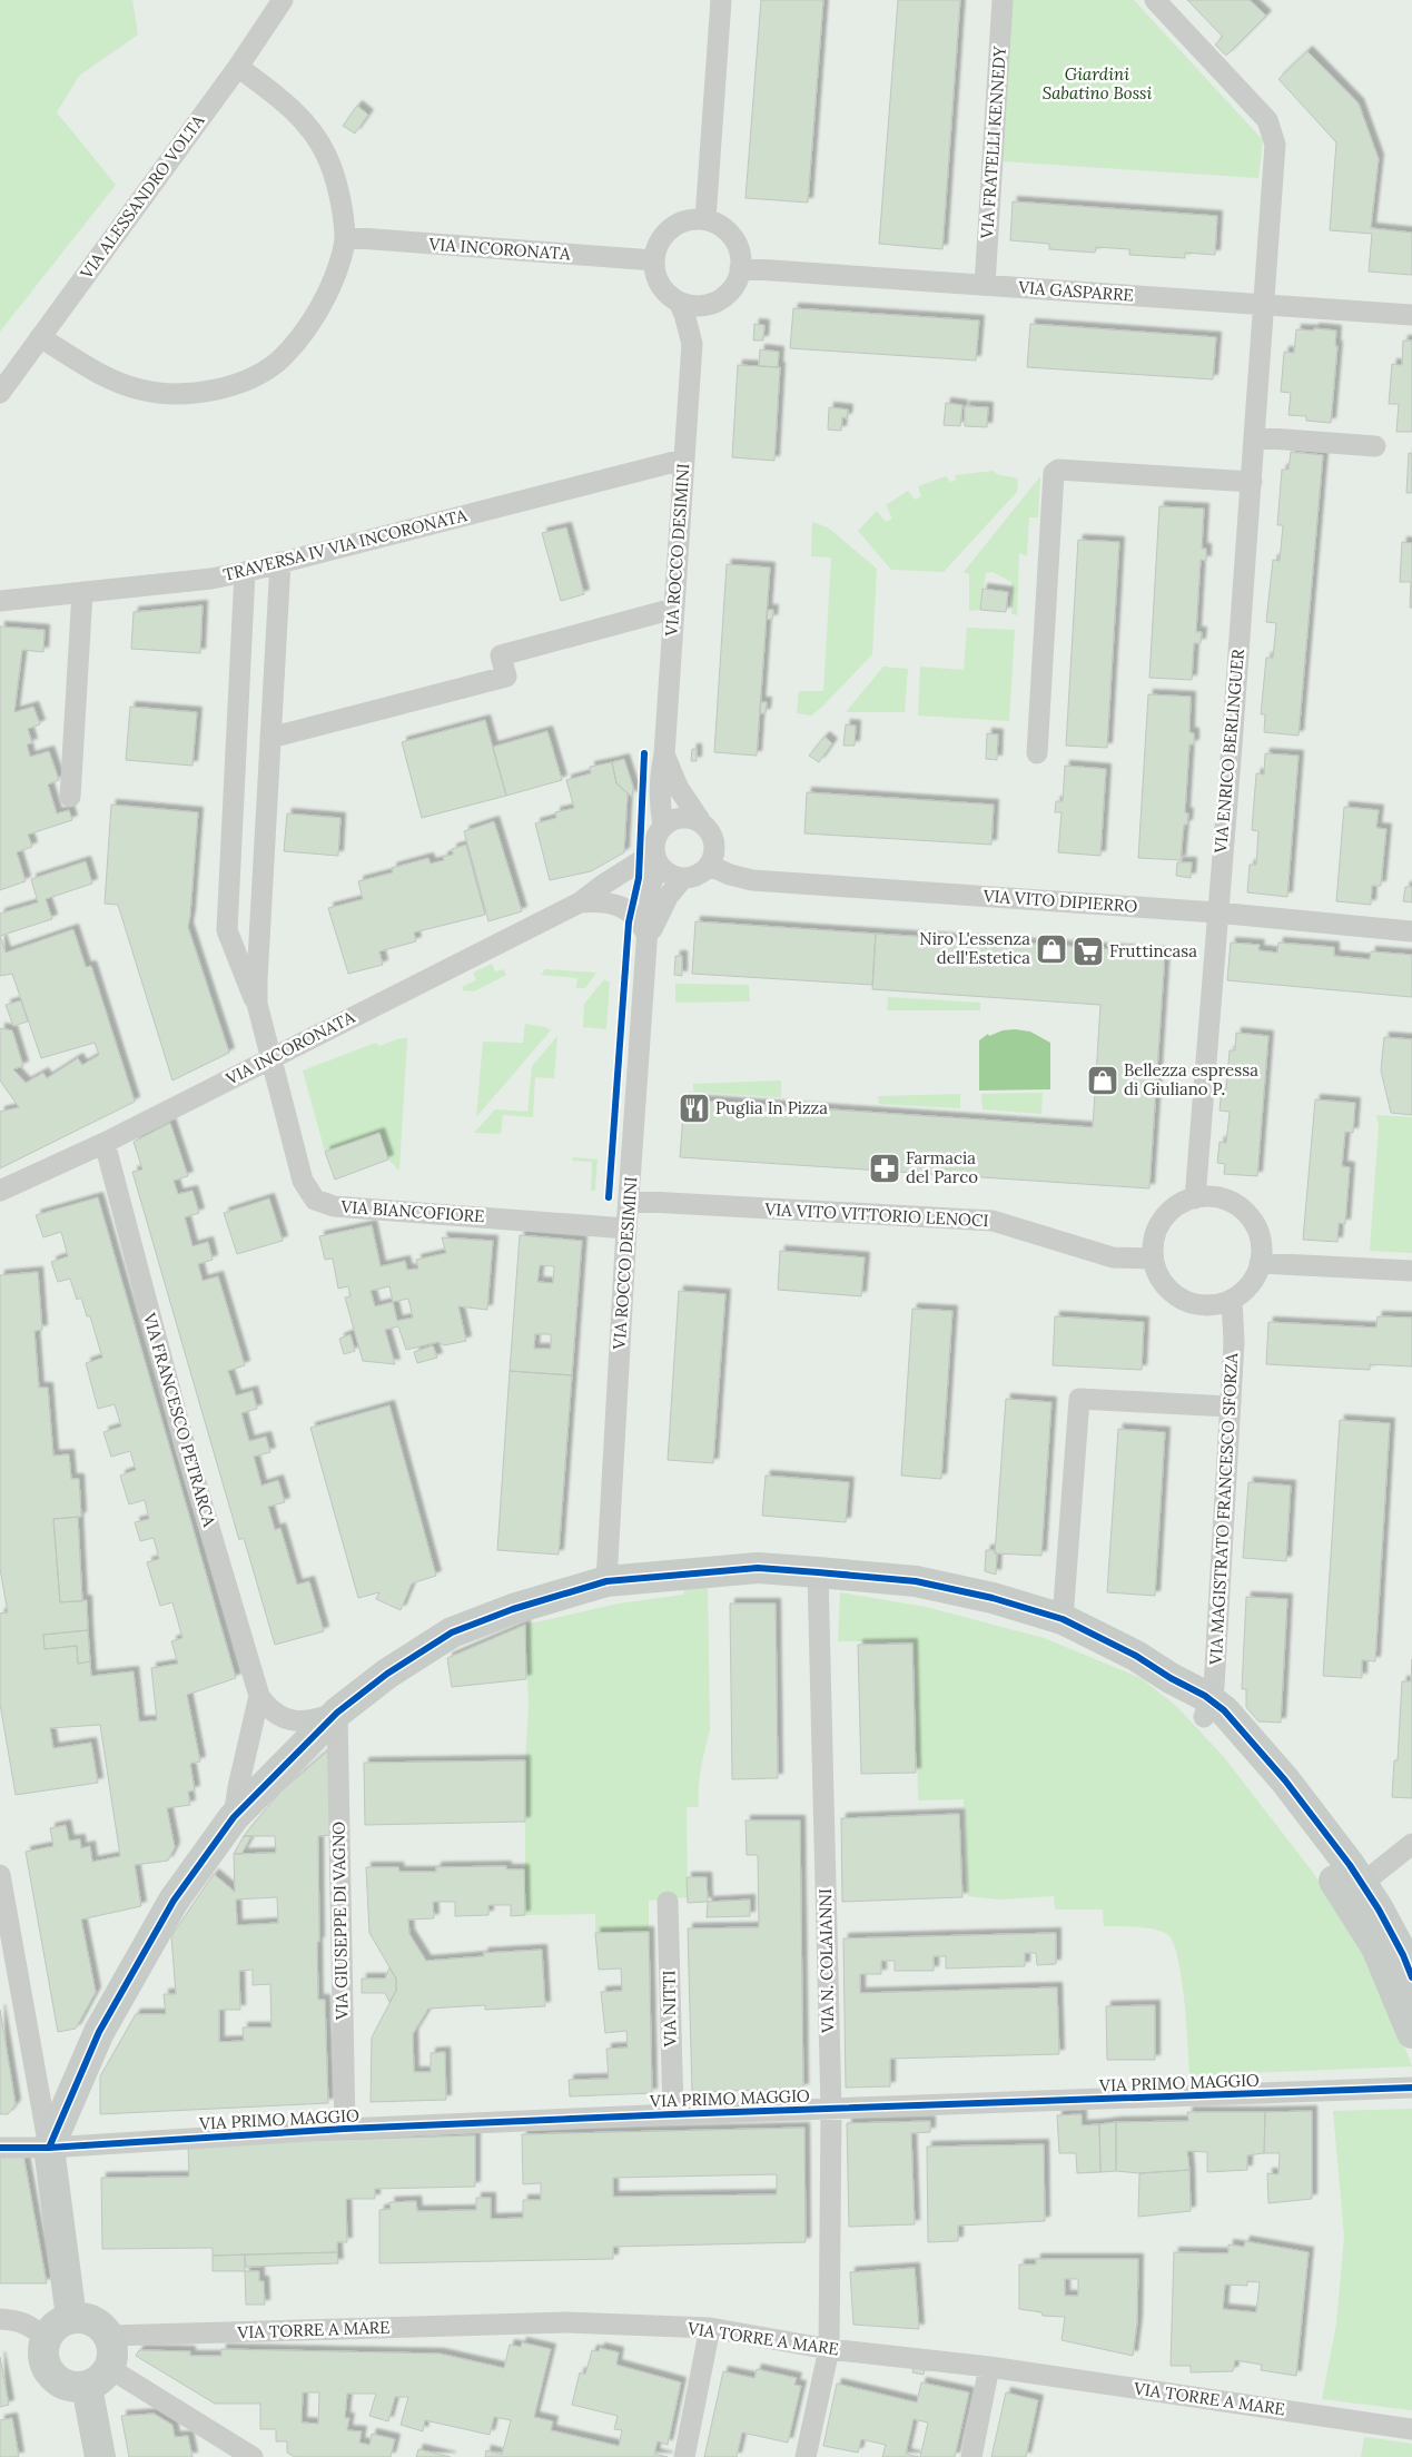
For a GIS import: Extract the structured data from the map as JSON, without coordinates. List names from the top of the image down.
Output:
{
  "streets": {
    "street": [
      "VIA FRATELLI KENNEDY",
      "VIA ALESSANDRO VOLTA",
      "VIA INCORONATA",
      "VIA GASPARRE",
      "TRAVERSA IV VIA INCORONATA",
      "VIA ROCCO DESIMINI",
      "VIA ENRICO BERLINGUER",
      "VIA VITO DIPIERRO",
      "VIA BIANCOFIORE",
      "VIA VITO VITTORIO LENOCI",
      "VIA FRANCESCO PETRARCA",
      "VIA MAGISTRATO FRANCESCO SFORZA",
      "VIA GIUSEPPE DI VAGNO",
      "VIA N. COLAIANNI",
      "VIA NITTI",
      "VIA PRIMO MAGGIO",
      "VIA TORRE A MARE"
    ]
  },
  "crossings": [
    ["VIA FRATELLI KENNEDY", "VIA GASPARRE"],
    ["VIA INCORONATA", "VIA GASPARRE"],
    ["VIA INCORONATA", "VIA ROCCO DESIMINI"],
    ["VIA INCORONATA", "VIA VITO DIPIERRO"],
    ["VIA INCORONATA", "VIA BIANCOFIORE"],
    ["VIA INCORONATA", "VIA FRANCESCO PETRARCA"],
    ["VIA GASPARRE", "VIA ROCCO DESIMINI"],
    ["VIA GASPARRE", "VIA ENRICO BERLINGUER"],
    ["TRAVERSA IV VIA INCORONATA", "VIA ROCCO DESIMINI"],
    ["VIA ROCCO DESIMINI", "VIA VITO DIPIERRO"],
    ["VIA ROCCO DESIMINI", "VIA BIANCOFIORE"],
    ["VIA ROCCO DESIMINI", "VIA VITO VITTORIO LENOCI"],
    ["VIA ENRICO BERLINGUER", "VIA VITO DIPIERRO"],
    ["VIA ENRICO BERLINGUER", "VIA VITO VITTORIO LENOCI"],
    ["VIA ENRICO BERLINGUER", "VIA MAGISTRATO FRANCESCO SFORZA"],
    ["VIA VITO VITTORIO LENOCI", "VIA MAGISTRATO FRANCESCO SFORZA"],
    ["VIA FRANCESCO PETRARCA", "VIA GIUSEPPE DI VAGNO"],
    ["VIA GIUSEPPE DI VAGNO", "VIA PRIMO MAGGIO"],
    ["VIA N. COLAIANNI", "VIA PRIMO MAGGIO"],
    ["VIA N. COLAIANNI", "VIA TORRE A MARE"],
    ["VIA NITTI", "VIA PRIMO MAGGIO"]
  ],
  "parks": ["Giardini Sabatino Bossi"],
  "places": {
    "shop": ["Niro L'essenza dell'Estetica", "Bellezza espressa di Giuliano P."],
    "supermarket": ["Fruttincasa"],
    "restaurant": ["Puglia In Pizza"],
    "pharmacy": ["Farmacia del Parco"]
  }
}
